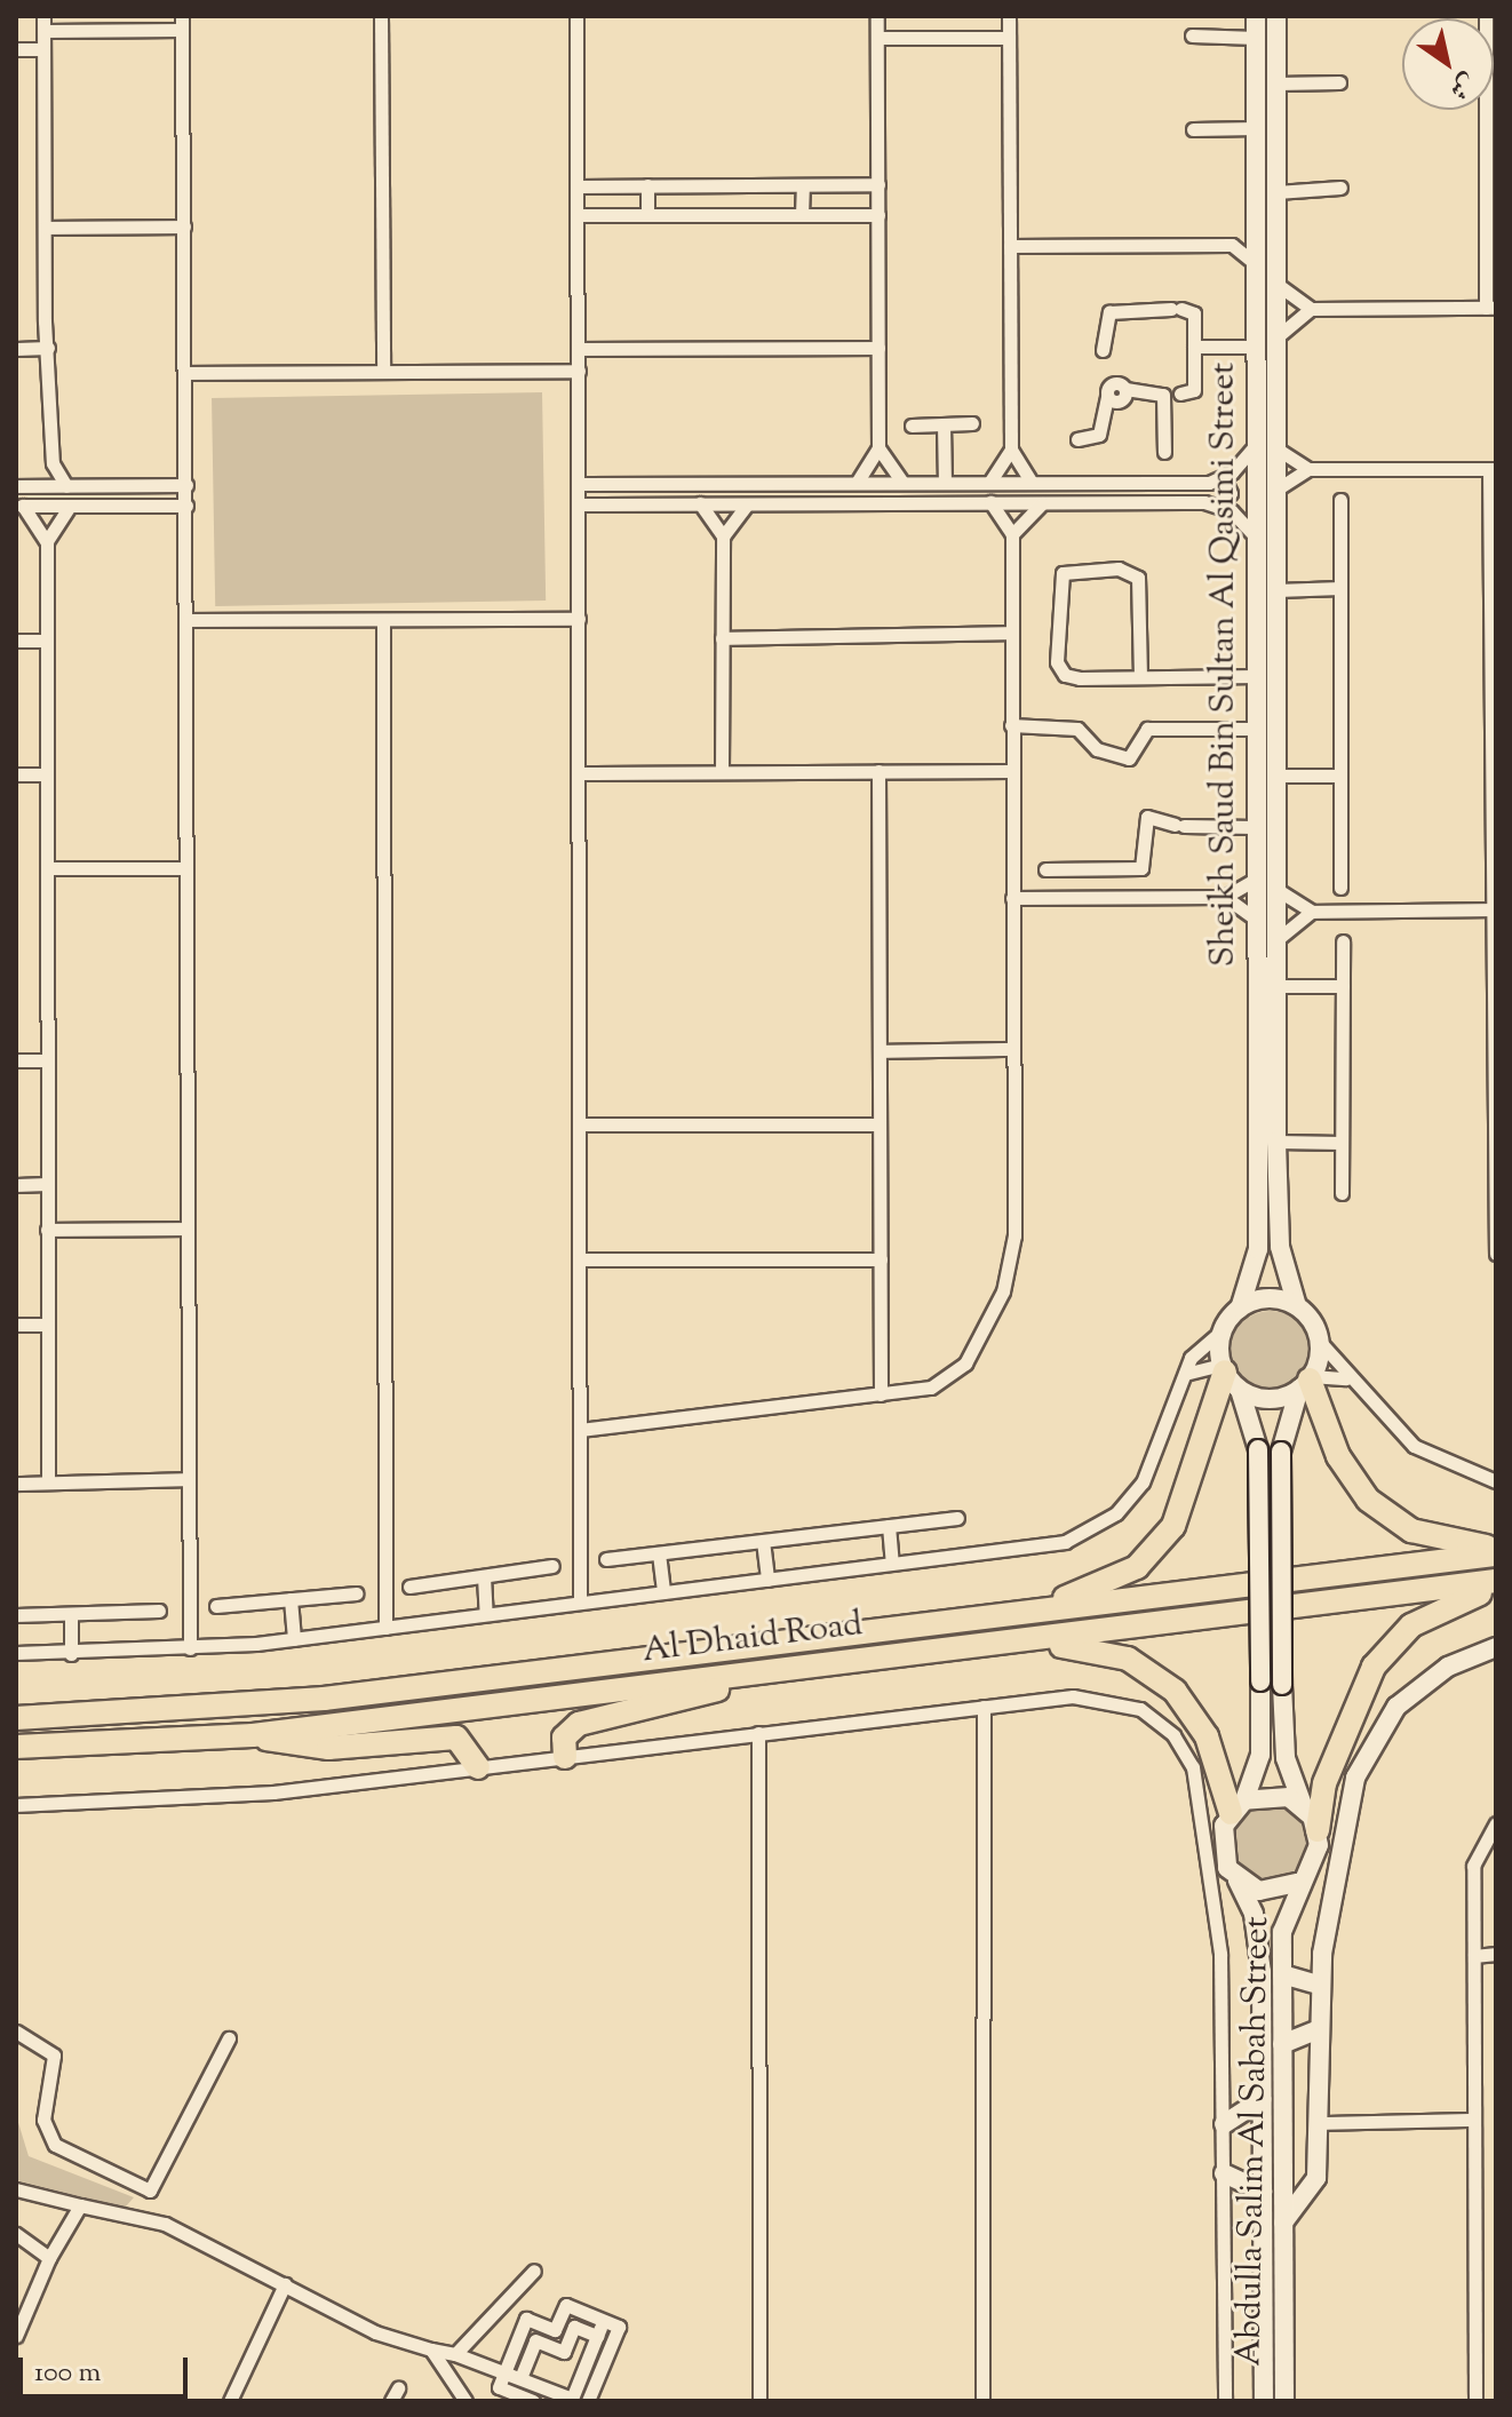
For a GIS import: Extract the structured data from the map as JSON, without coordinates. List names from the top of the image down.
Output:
{
  "streets": {
    "highway": ["Al Dhaid Road"],
    "main road": ["Sheikh Saud Bin Sultan Al Qasimi Street", "Abdulla Salim Al Sabah Street"]
  },
  "scale_bar": "100 m",
  "north": "bottom right"
}
